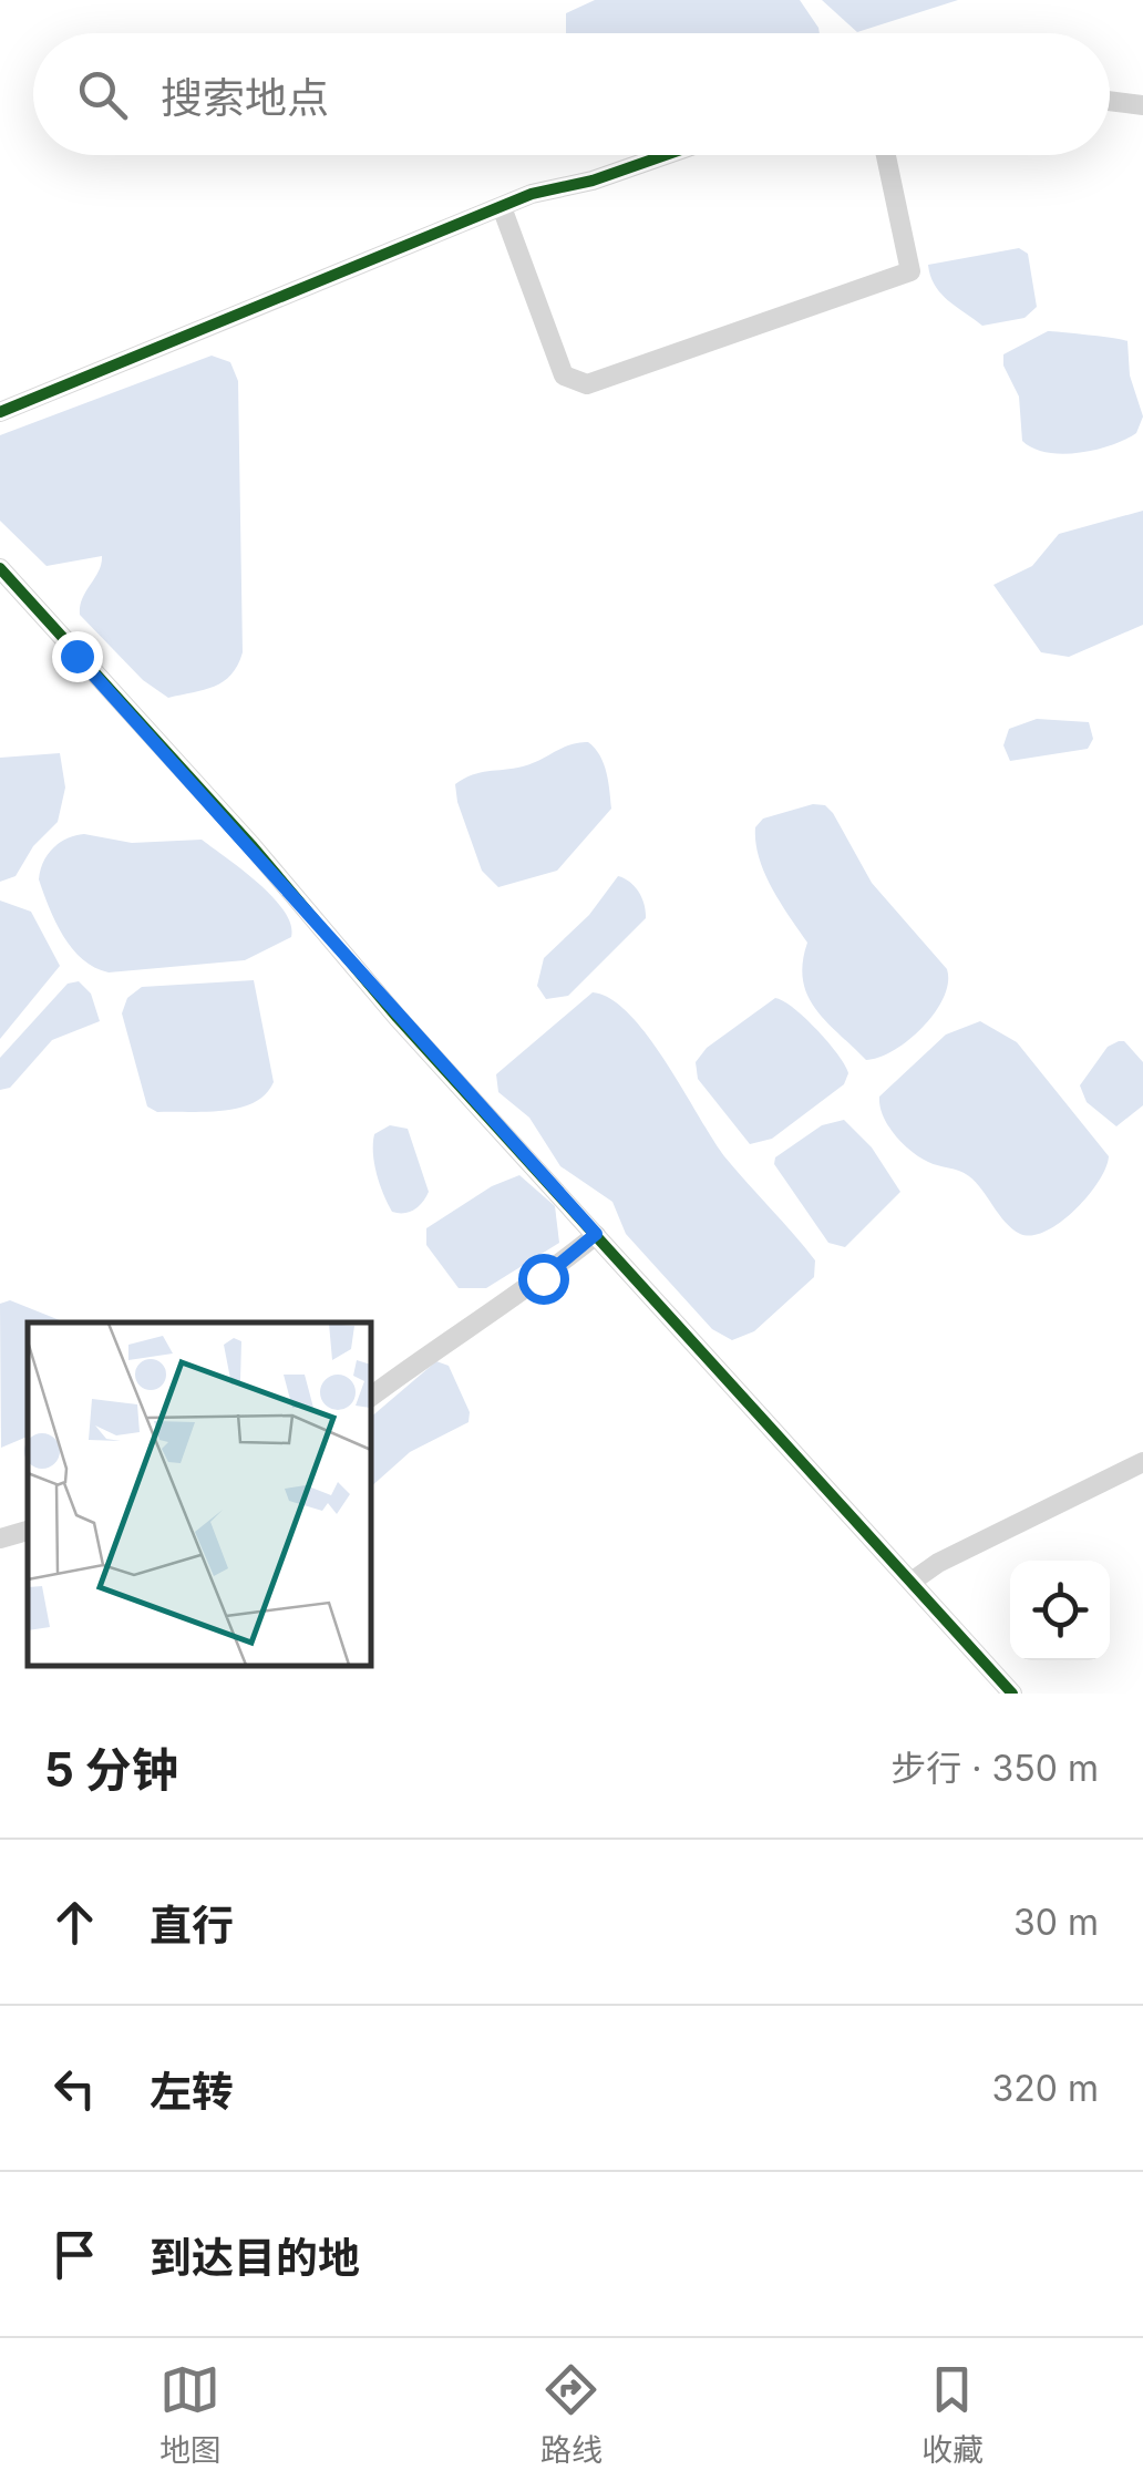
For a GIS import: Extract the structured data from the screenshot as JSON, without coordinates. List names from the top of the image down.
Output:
{
  "page": {
    "search": "搜索地点",
    "heading": ["5 分钟", "步行 · 350 m"],
    "list": [
      ["直行", "30 m"],
      ["左转", "320 m"],
      "到达目的地"
    ],
    "nav": ["地图", "路线", "收藏"]
  }
}
